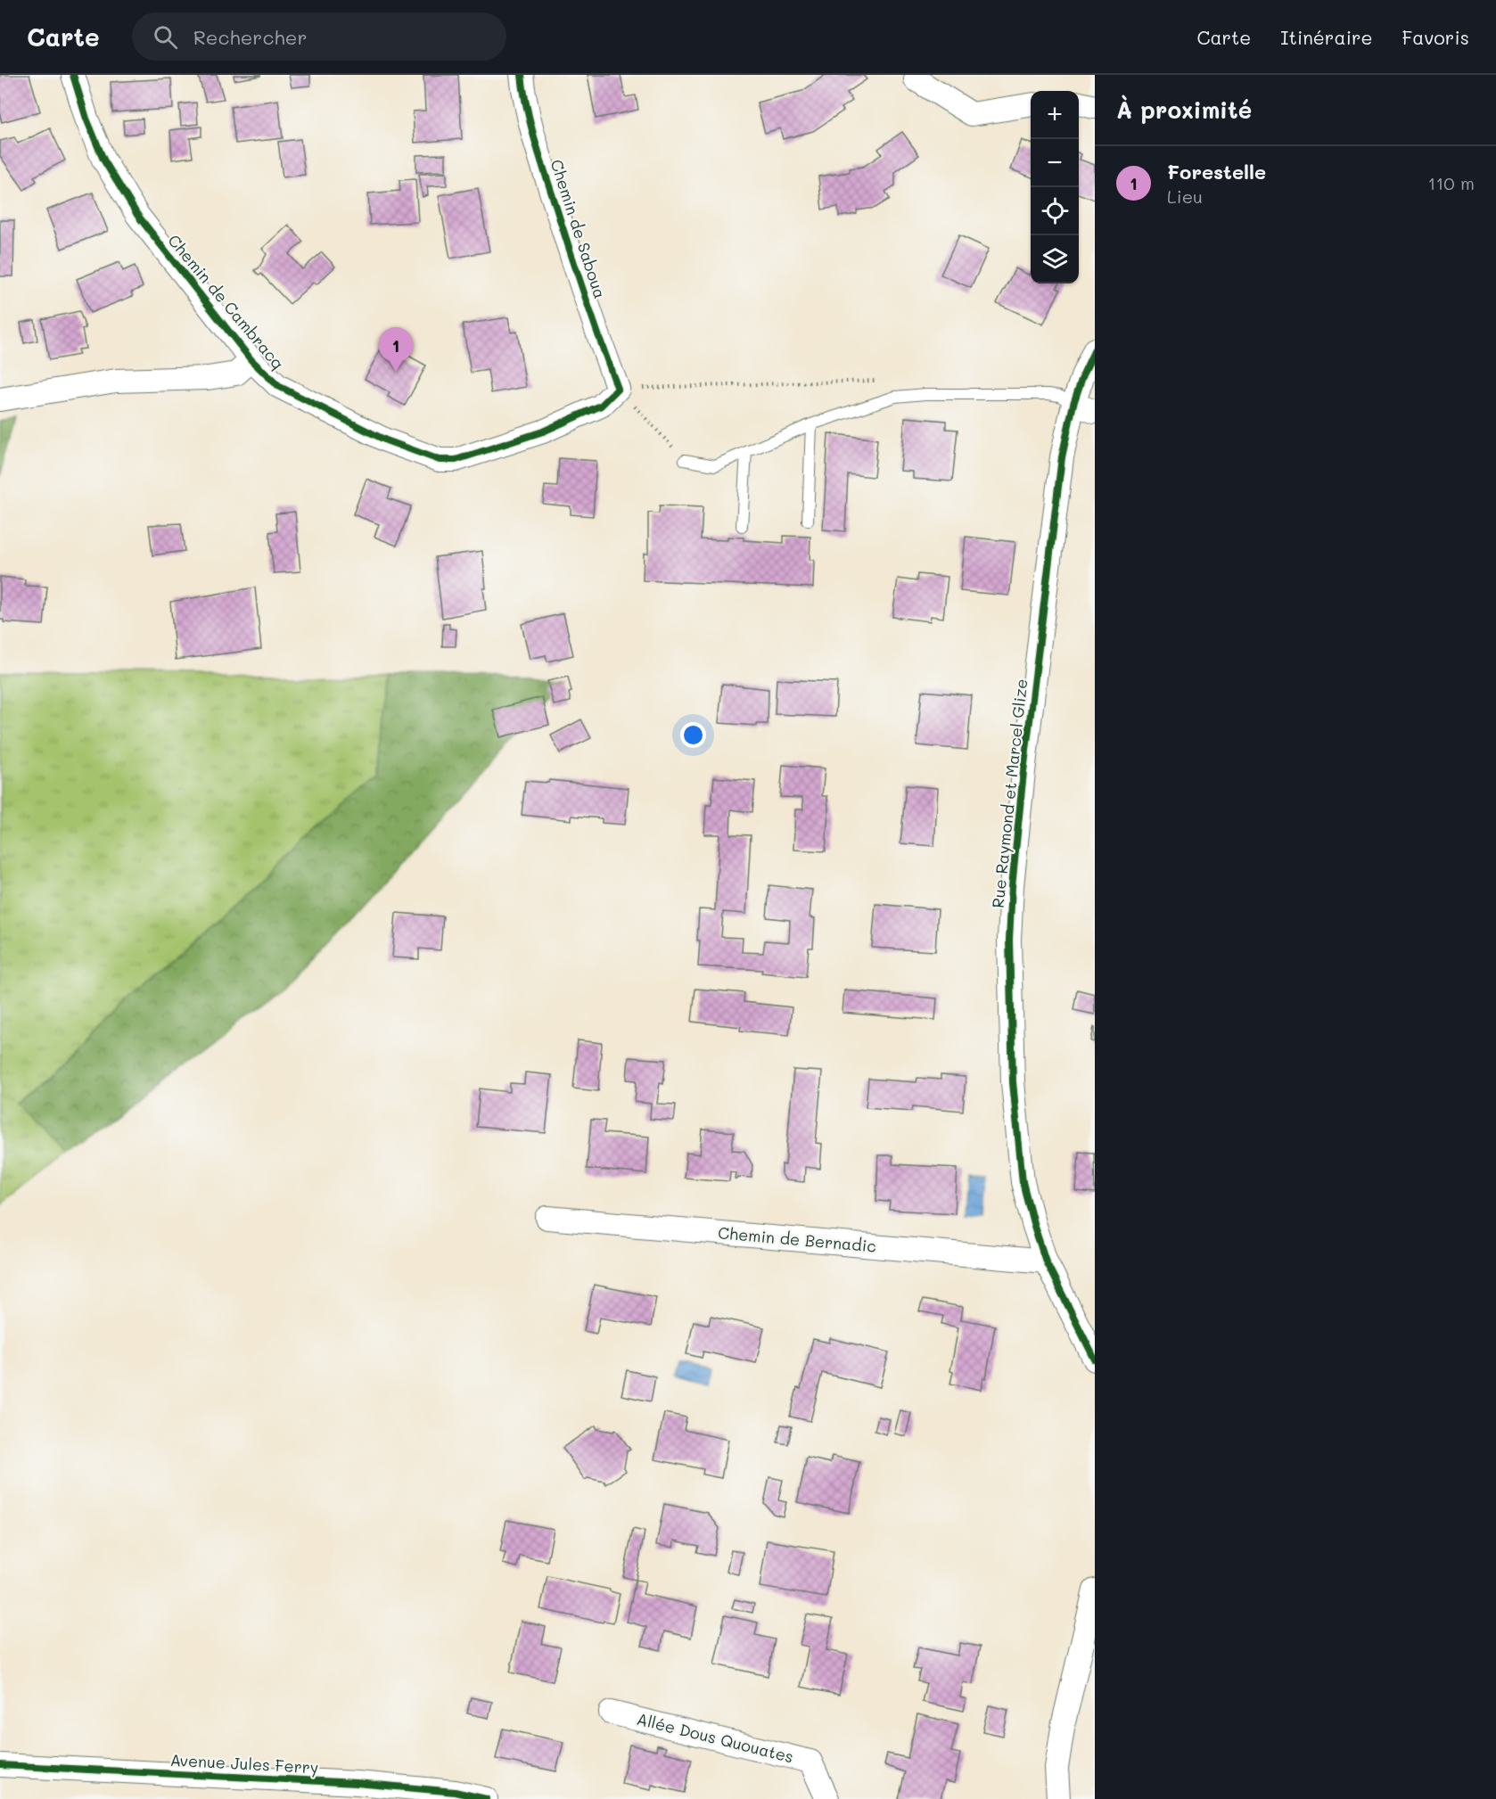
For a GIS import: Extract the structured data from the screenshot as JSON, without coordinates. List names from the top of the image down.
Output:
{
  "streets": {
    "street": [
      "Chemin de Saboua",
      "Chemin de Cambracq",
      "Rue Raymond et Marcel Glize",
      "Chemin de Bernadic",
      "Allée Dous Quouates",
      "Avenue Jules Ferry"
    ]
  },
  "crossings": [
    ["Chemin de Saboua", "Chemin de Cambracq"],
    ["Rue Raymond et Marcel Glize", "Chemin de Bernadic"]
  ],
  "page": {
    "header": "Carte",
    "search": "Rechercher",
    "nav": ["Carte", "Itinéraire", "Favoris"],
    "heading": "À proximité",
    "map_buttons": ["+", "−"],
    "list": [
      {
        "mark": "1",
        "name": "Forestelle",
        "note": "Lieu",
        "value": "110 m"
      }
    ],
    "pins": "1"
  }
}
